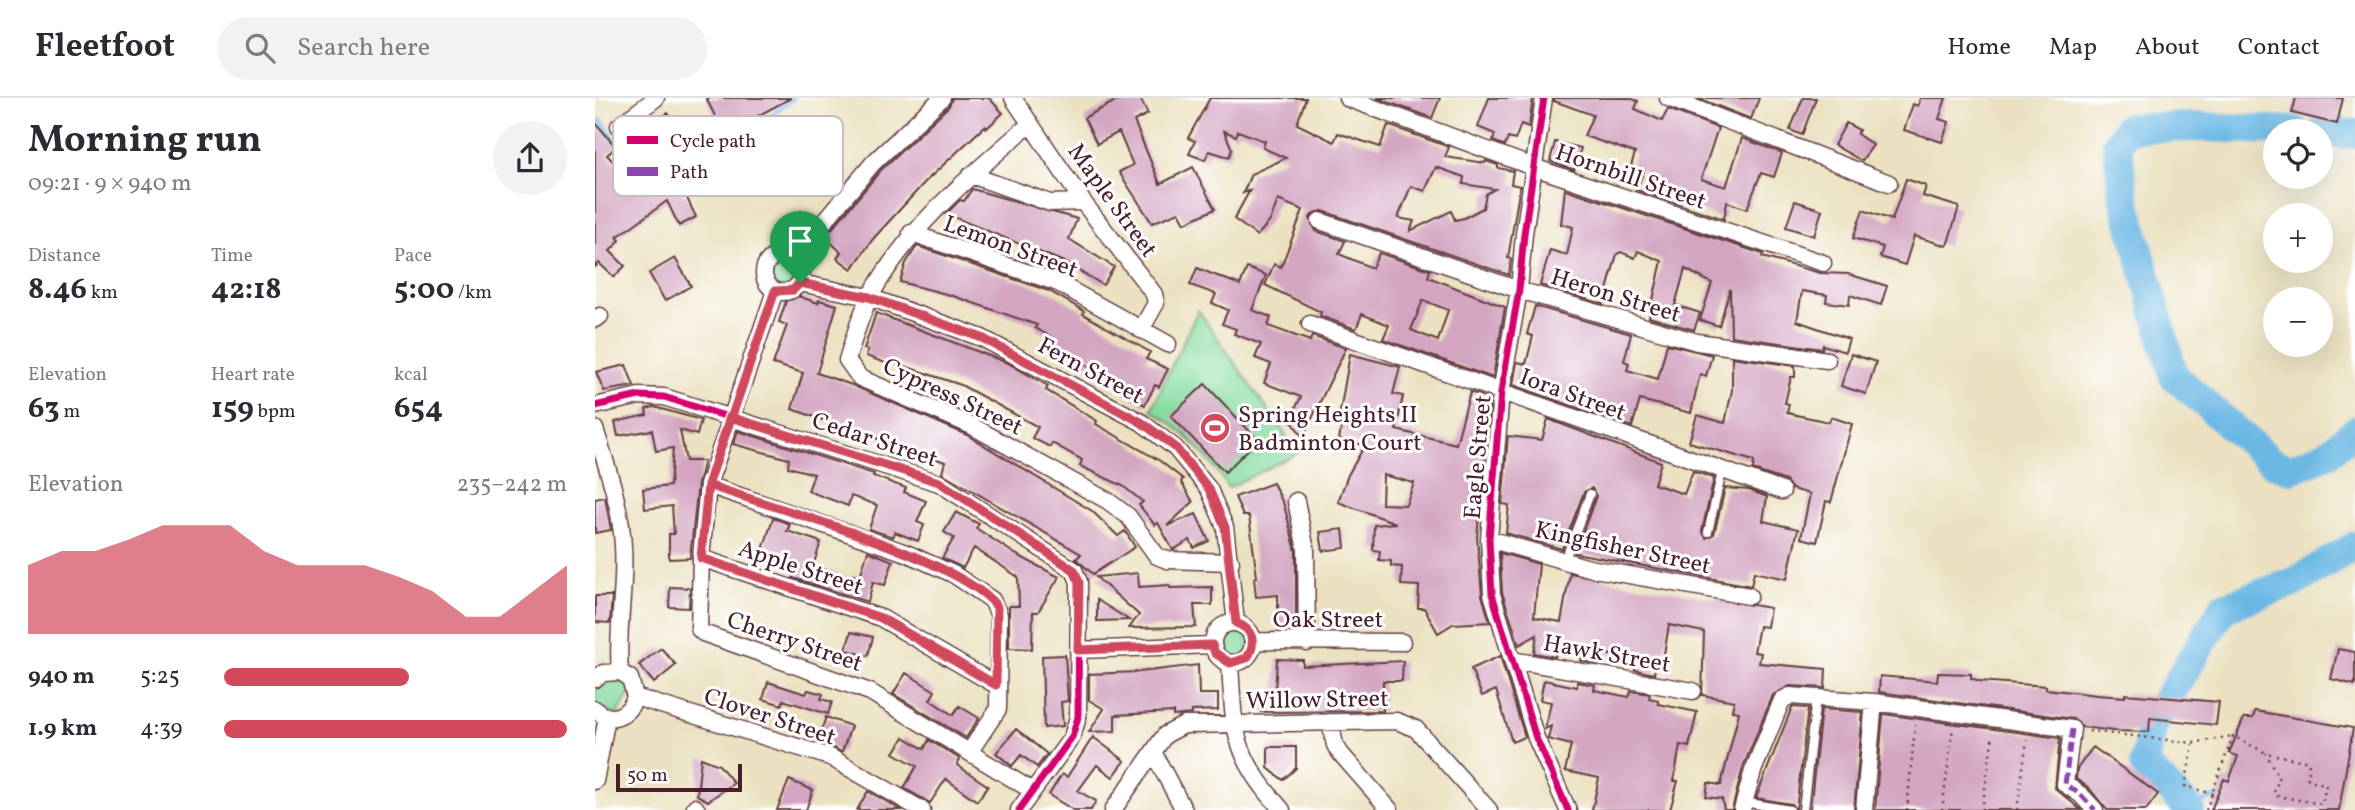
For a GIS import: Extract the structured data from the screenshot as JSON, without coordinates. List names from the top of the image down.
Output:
{
  "streets": {
    "street": [
      "Hornbill Street",
      "Maple Street",
      "Lemon Street",
      "Heron Street",
      "Fern Street",
      "Iora Street",
      "Cypress Street",
      "Cedar Street",
      "Eagle Street",
      "Kingfisher Street",
      "Apple Street",
      "Oak Street",
      "Cherry Street",
      "Hawk Street",
      "Willow Street",
      "Clover Street"
    ]
  },
  "crossings": [
    ["Hornbill Street", "Eagle Street"],
    ["Maple Street", "Lemon Street"],
    ["Maple Street", "Cypress Street"],
    ["Lemon Street", "Cypress Street"],
    ["Heron Street", "Eagle Street"],
    ["Fern Street", "Cypress Street"],
    ["Fern Street", "Oak Street"],
    ["Fern Street", "Cherry Street"],
    ["Iora Street", "Eagle Street"],
    ["Cedar Street", "Cherry Street"],
    ["Eagle Street", "Kingfisher Street"],
    ["Eagle Street", "Hawk Street"],
    ["Apple Street", "Cherry Street"]
  ],
  "places": {
    "sports": ["Spring Heights II Badminton Court"]
  },
  "legend": ["Cycle path", "Path"],
  "scale_bar": "50 m",
  "page": {
    "header": "Fleetfoot",
    "search": "Search here",
    "nav": [
      "Home",
      "Map",
      "About",
      "Contact"
    ],
    "heading": ["Morning run", "09:21 · 9 × 940 m"],
    "map_buttons": ["+", "−"],
    "stats": [
      ["Distance", "8.46 km"],
      ["Time", "42:18"],
      ["Pace", "5:00 /km"],
      ["Elevation", "63 m"],
      ["Heart rate", "159 bpm"],
      ["kcal", "654"]
    ],
    "chart": ["Elevation", "235–242 m"],
    "list": [
      {
        "name": "940 m",
        "note": "5:25"
      },
      {
        "name": "1.9 km",
        "note": "4:39"
      }
    ],
    "scale": "50 m"
  }
}
